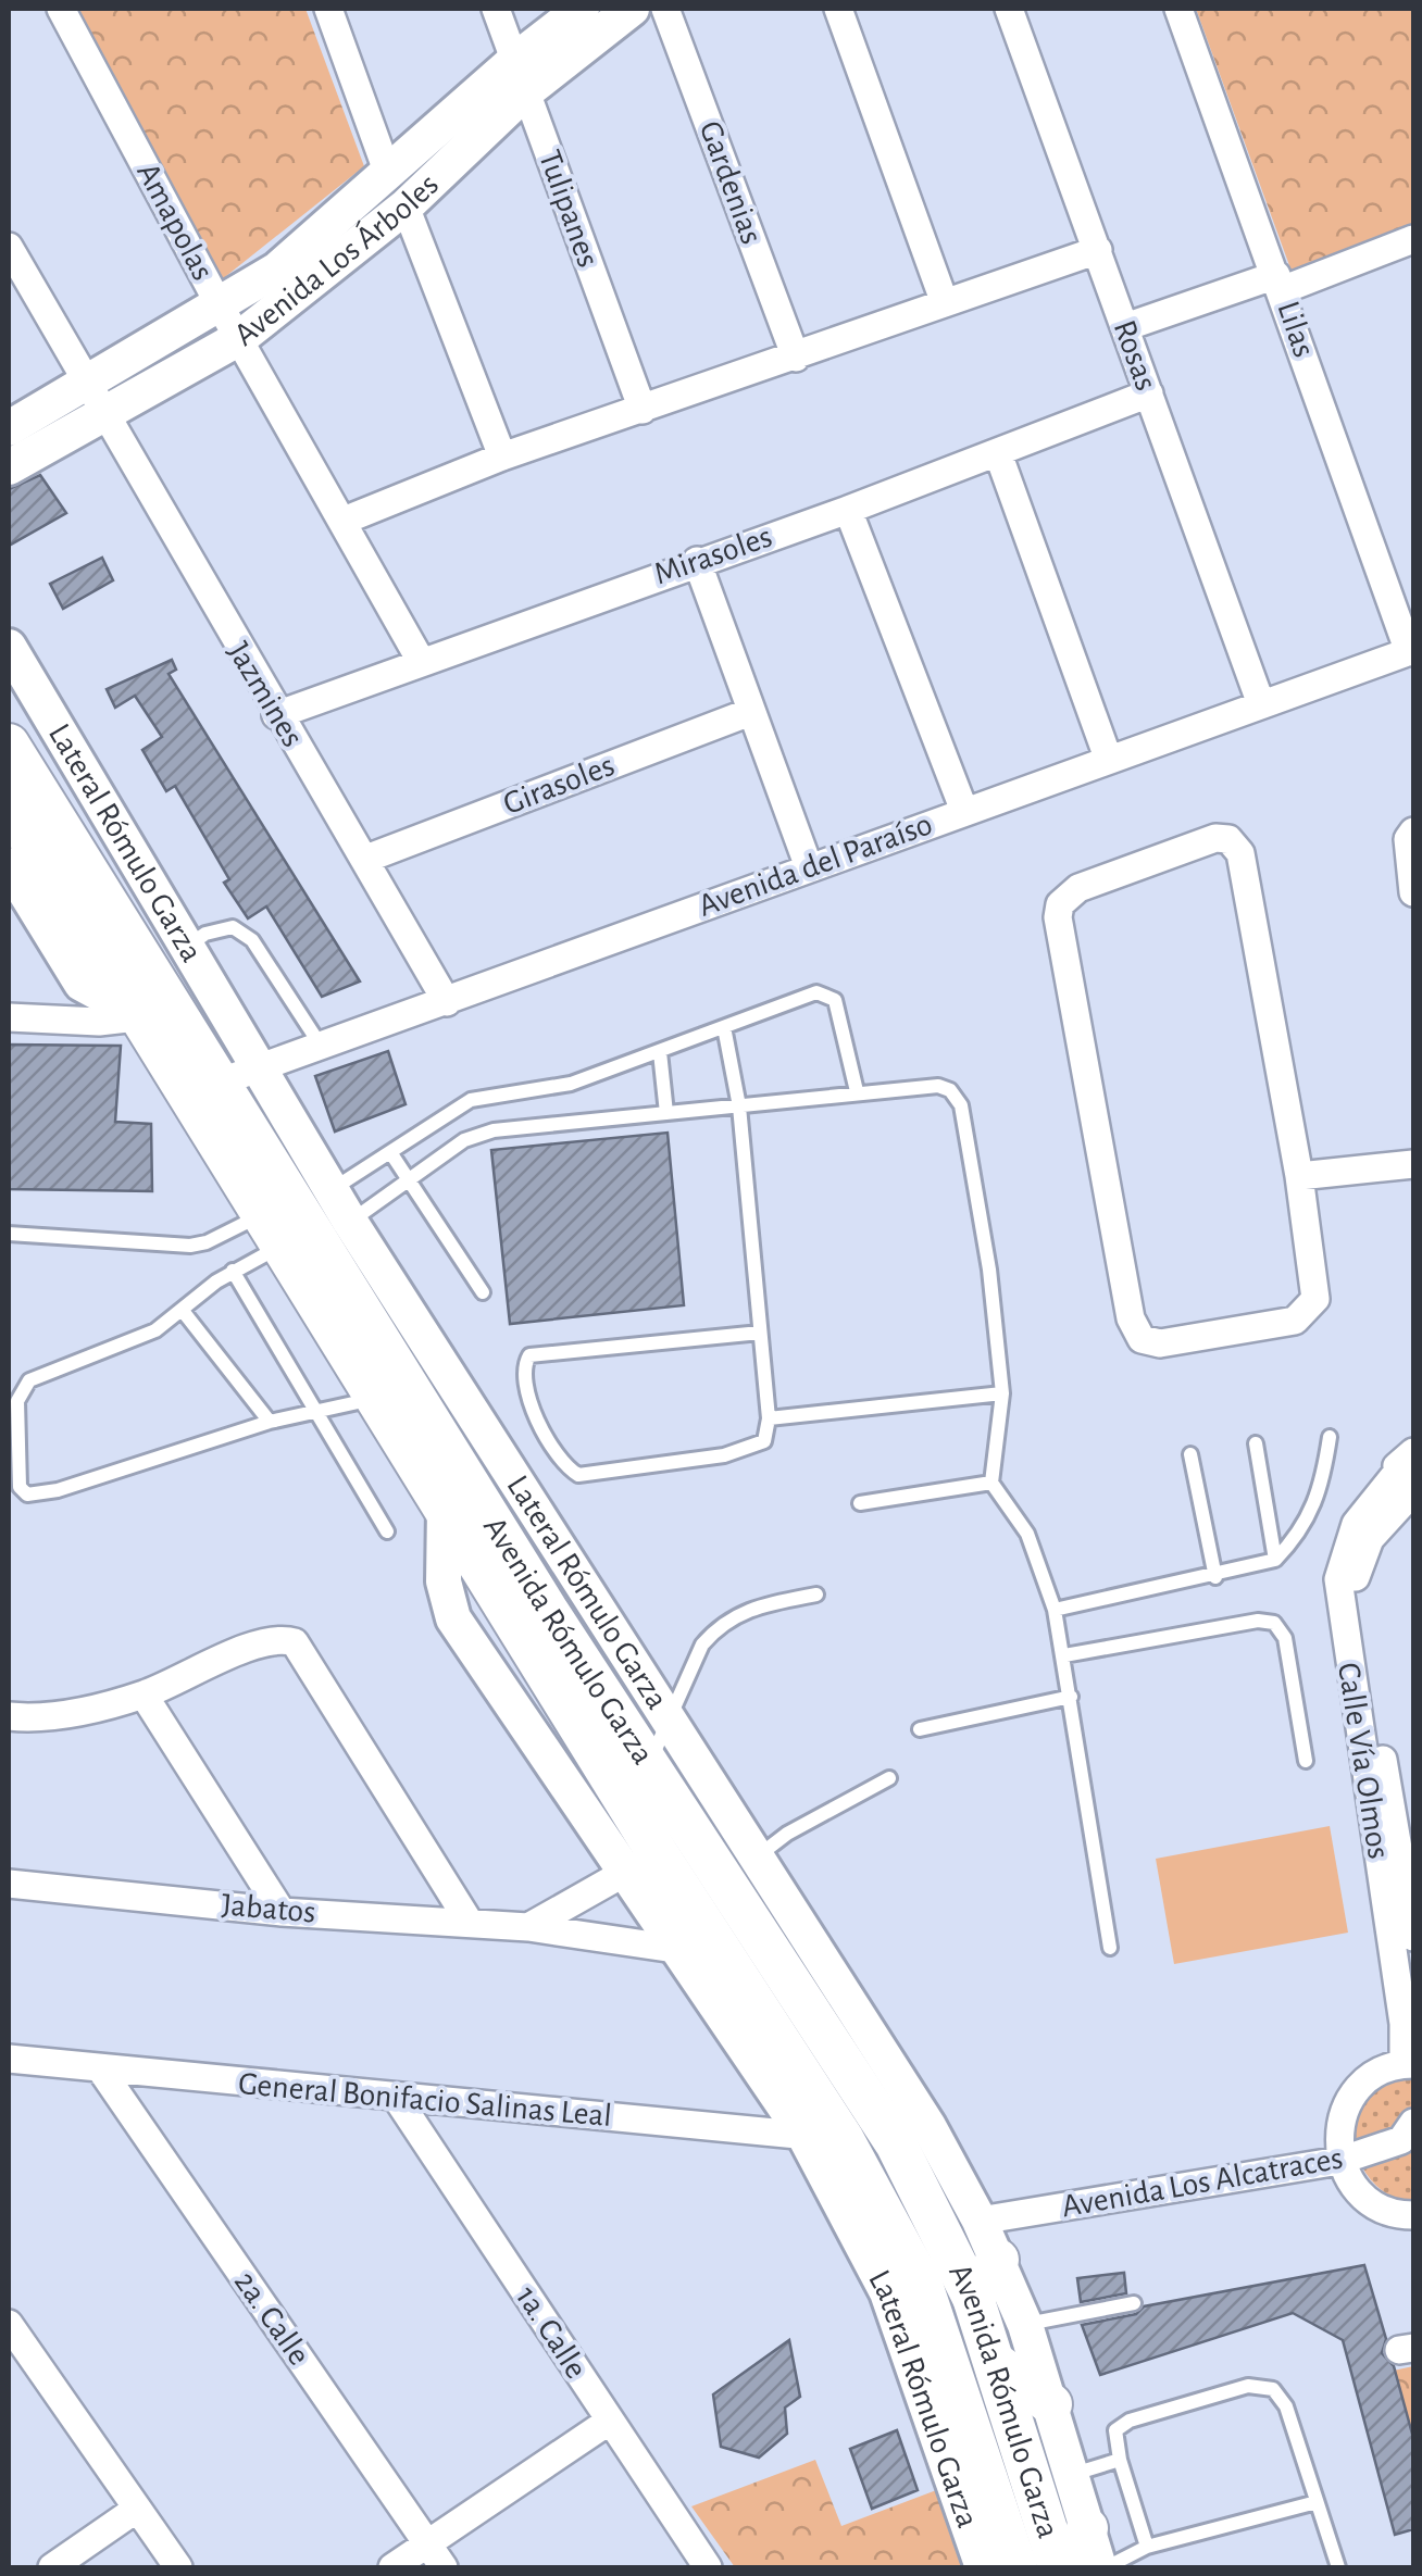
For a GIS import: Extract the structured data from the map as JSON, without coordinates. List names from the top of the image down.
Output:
{
  "streets": {
    "main road": ["Avenida Rómulo Garza"],
    "street": [
      "Gardenias",
      "Tulipanes",
      "Amapolas",
      "Avenida Los Árboles",
      "Lilas",
      "Rosas",
      "Mirasoles",
      "Jazmines",
      "Girasoles",
      "Lateral Rómulo Garza",
      "Avenida del Paraíso",
      "Calle Vía Olmos",
      "Jabatos",
      "General Bonifacio Salinas Leal",
      "Avenida Los Alcatraces",
      "2a. Calle",
      "1a. Calle"
    ]
  },
  "crossings": [
    ["Tulipanes", "Avenida Los Árboles"],
    ["Amapolas", "Avenida Los Árboles"],
    ["Amapolas", "Mirasoles"],
    ["Avenida Los Árboles", "Jazmines"],
    ["Lilas", "Avenida del Paraíso"],
    ["Rosas", "Mirasoles"],
    ["Rosas", "Avenida del Paraíso"],
    ["Mirasoles", "Jazmines"],
    ["Jazmines", "Girasoles"],
    ["Jazmines", "Avenida del Paraíso"],
    ["Lateral Rómulo Garza", "Avenida del Paraíso"],
    ["Lateral Rómulo Garza", "Avenida Rómulo Garza"],
    ["Lateral Rómulo Garza", "Jabatos"],
    ["Lateral Rómulo Garza", "General Bonifacio Salinas Leal"],
    ["Lateral Rómulo Garza", "Avenida Los Alcatraces"],
    ["Avenida del Paraíso", "Avenida Rómulo Garza"],
    ["Avenida Rómulo Garza", "Jabatos"],
    ["Avenida Rómulo Garza", "General Bonifacio Salinas Leal"],
    ["General Bonifacio Salinas Leal", "2a. Calle"],
    ["General Bonifacio Salinas Leal", "1a. Calle"]
  ]
}
